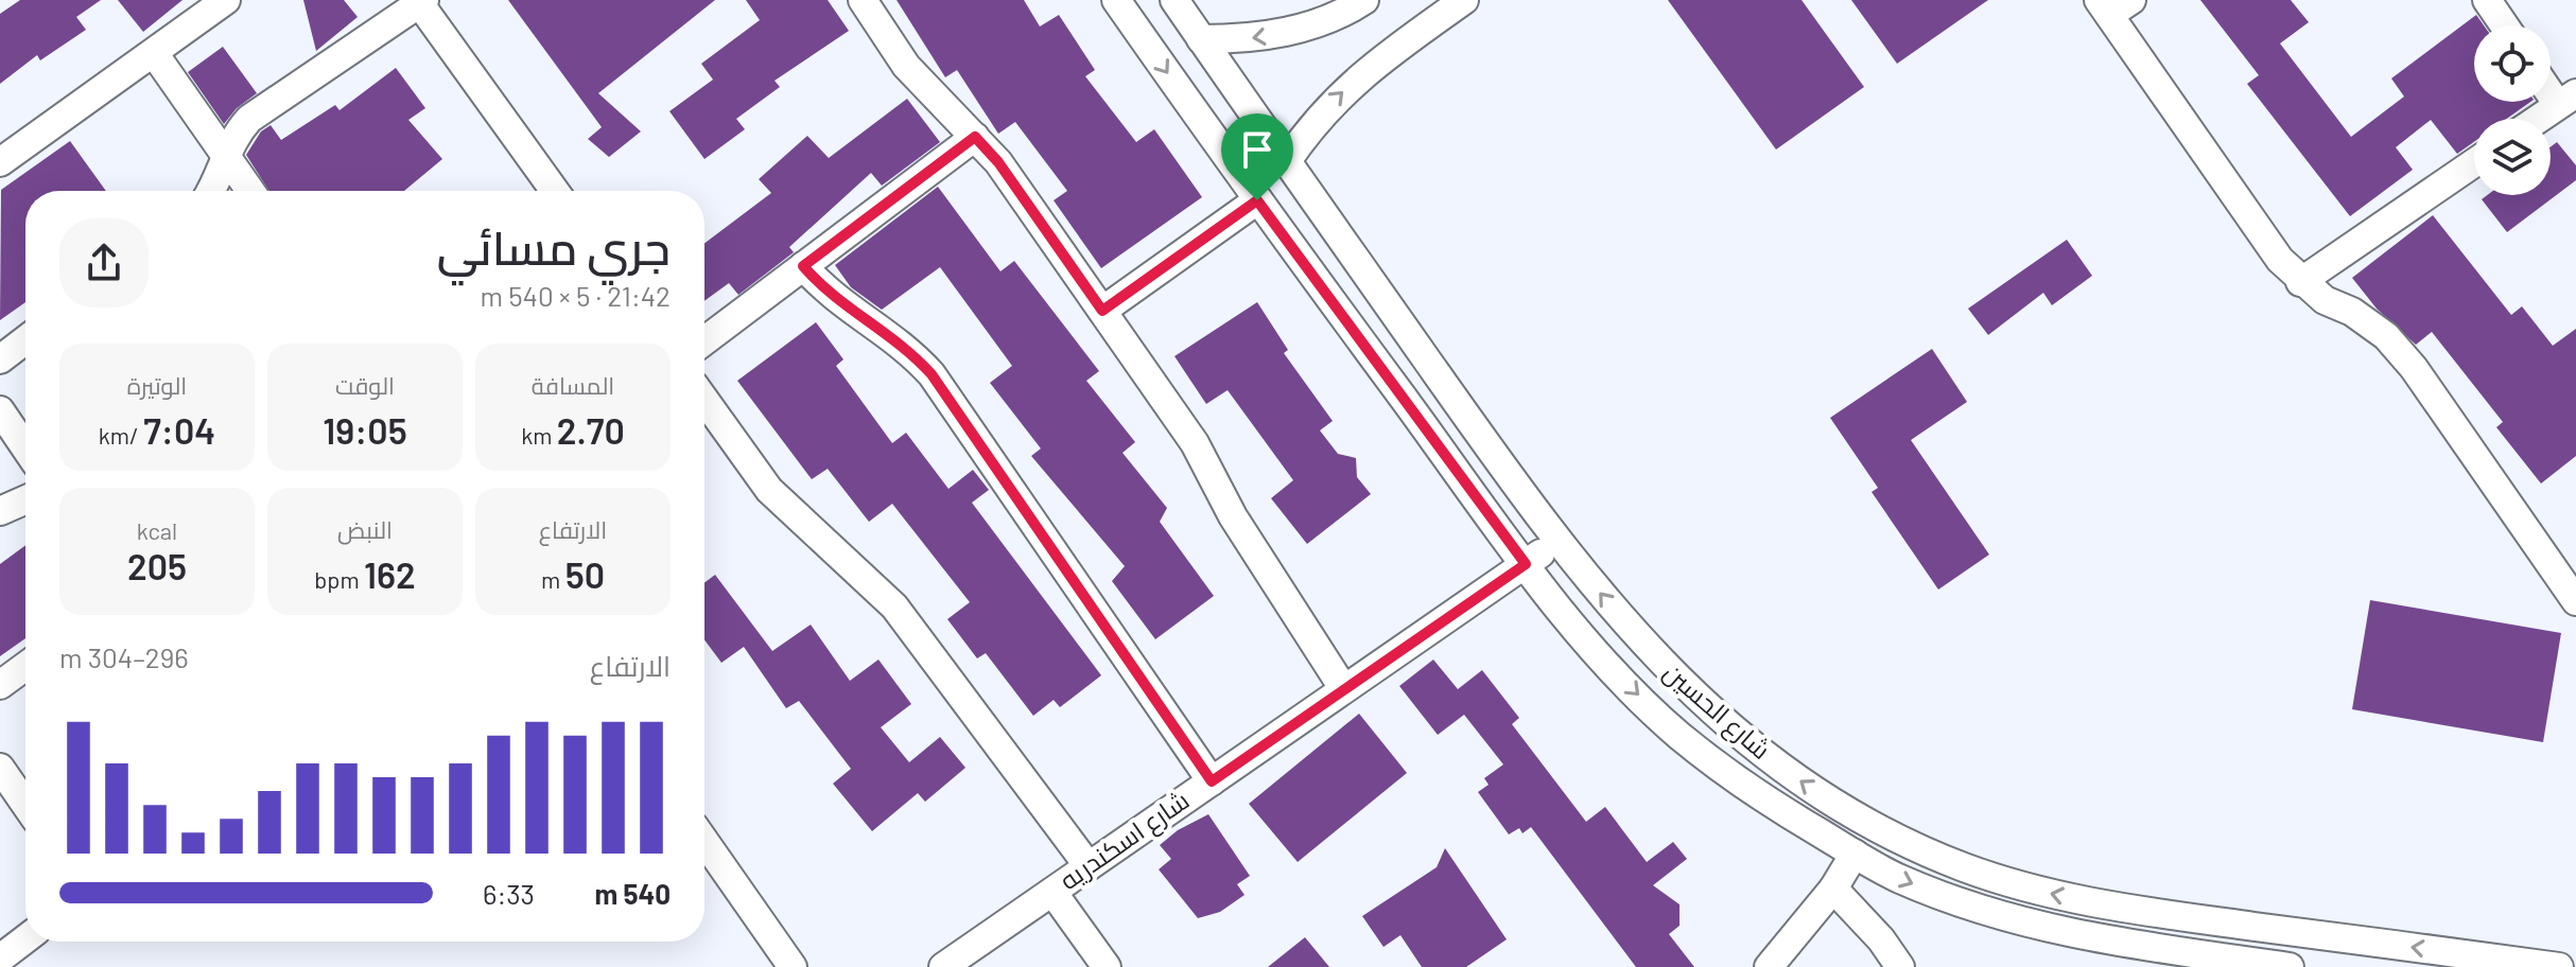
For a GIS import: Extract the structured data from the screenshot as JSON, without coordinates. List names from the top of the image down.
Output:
{
  "streets": {
    "street": ["شارع الحسين", "شارع اسكندريه"]
  },
  "crossings": [
    ["شارع الحسين", "شارع اسكندريه"]
  ],
  "page": {
    "heading": ["جري مسائي", "21:42 · 5 × 540 m"],
    "stats": [
      ["المسافة", "2.70 km"],
      ["الوقت", "19:05"],
      ["الوتيرة", "7:04 /km"],
      ["الارتفاع", "50 m"],
      ["النبض", "162 bpm"],
      ["kcal", "205"]
    ],
    "chart": ["الارتفاع", "296–304 m"],
    "list": [
      {
        "name": "540 m",
        "note": "6:33"
      }
    ]
  }
}
